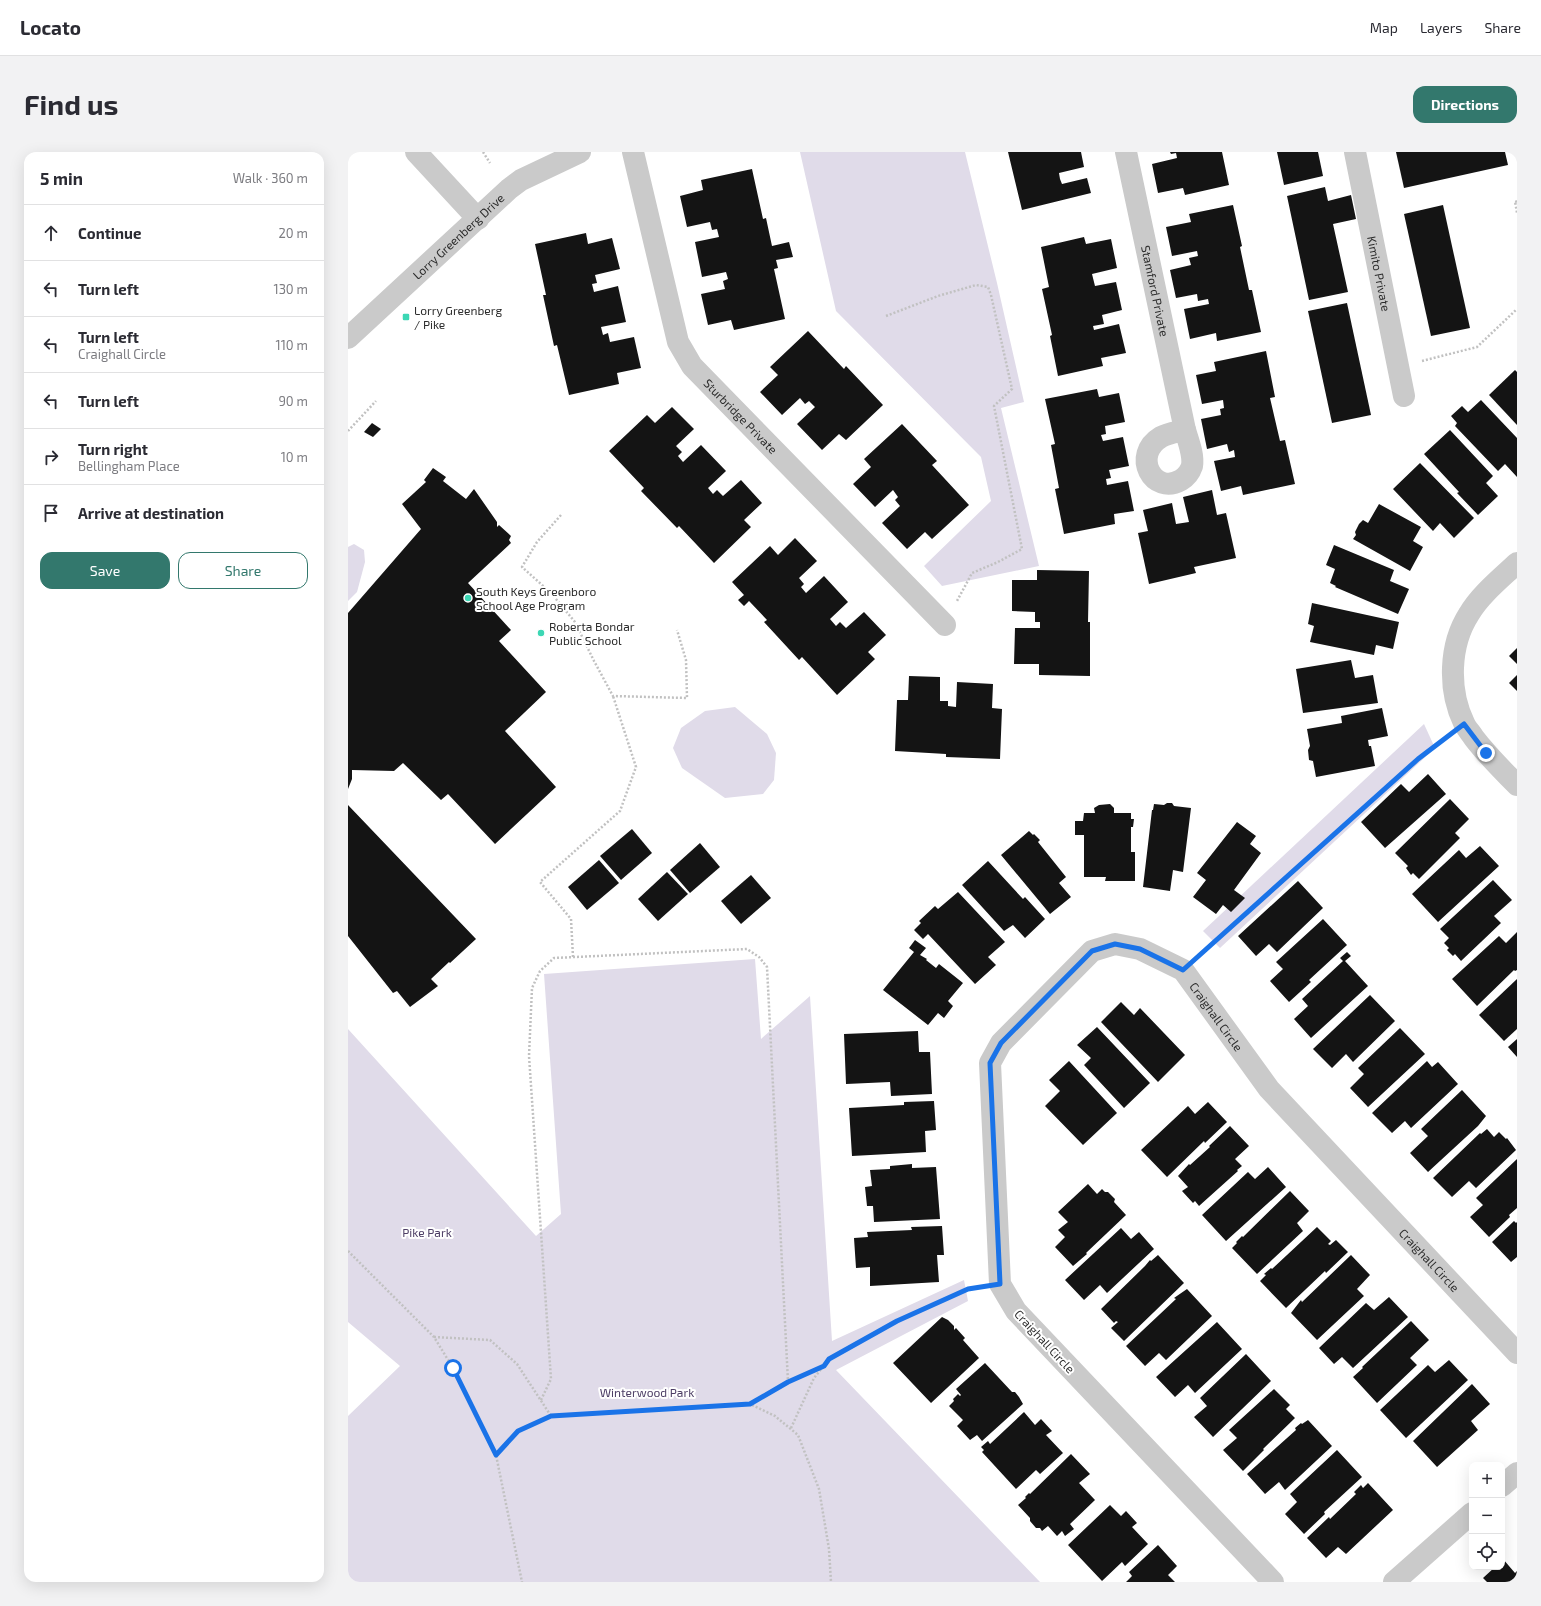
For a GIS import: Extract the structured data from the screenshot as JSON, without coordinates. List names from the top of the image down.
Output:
{
  "streets": {
    "street": [
      "Lorry Greenberg Drive",
      "Kimito Private",
      "Stamford Private",
      "Sturbridge Private",
      "Craighall Circle"
    ]
  },
  "parks": ["Pike Park", "Winterwood Park"],
  "places": {
    "transit": ["Lorry Greenberg / Pike"],
    "other": ["South Keys Greenboro School Age Program", "Roberta Bondar Public School"]
  },
  "page": {
    "header": "Locato",
    "nav": ["Map", "Layers", "Share"],
    "buttons": [
      "Directions",
      ["Save", "Share"]
    ],
    "title": "Find us",
    "heading": ["5 min", "Walk · 360 m"],
    "list": [
      ["Continue", "20 m"],
      ["Turn left", "130 m"],
      ["Turn left", "Craighall Circle", "110 m"],
      ["Turn left", "90 m"],
      ["Turn right", "Bellingham Place", "10 m"],
      "Arrive at destination"
    ],
    "map_buttons": ["+", "−"]
  }
}
